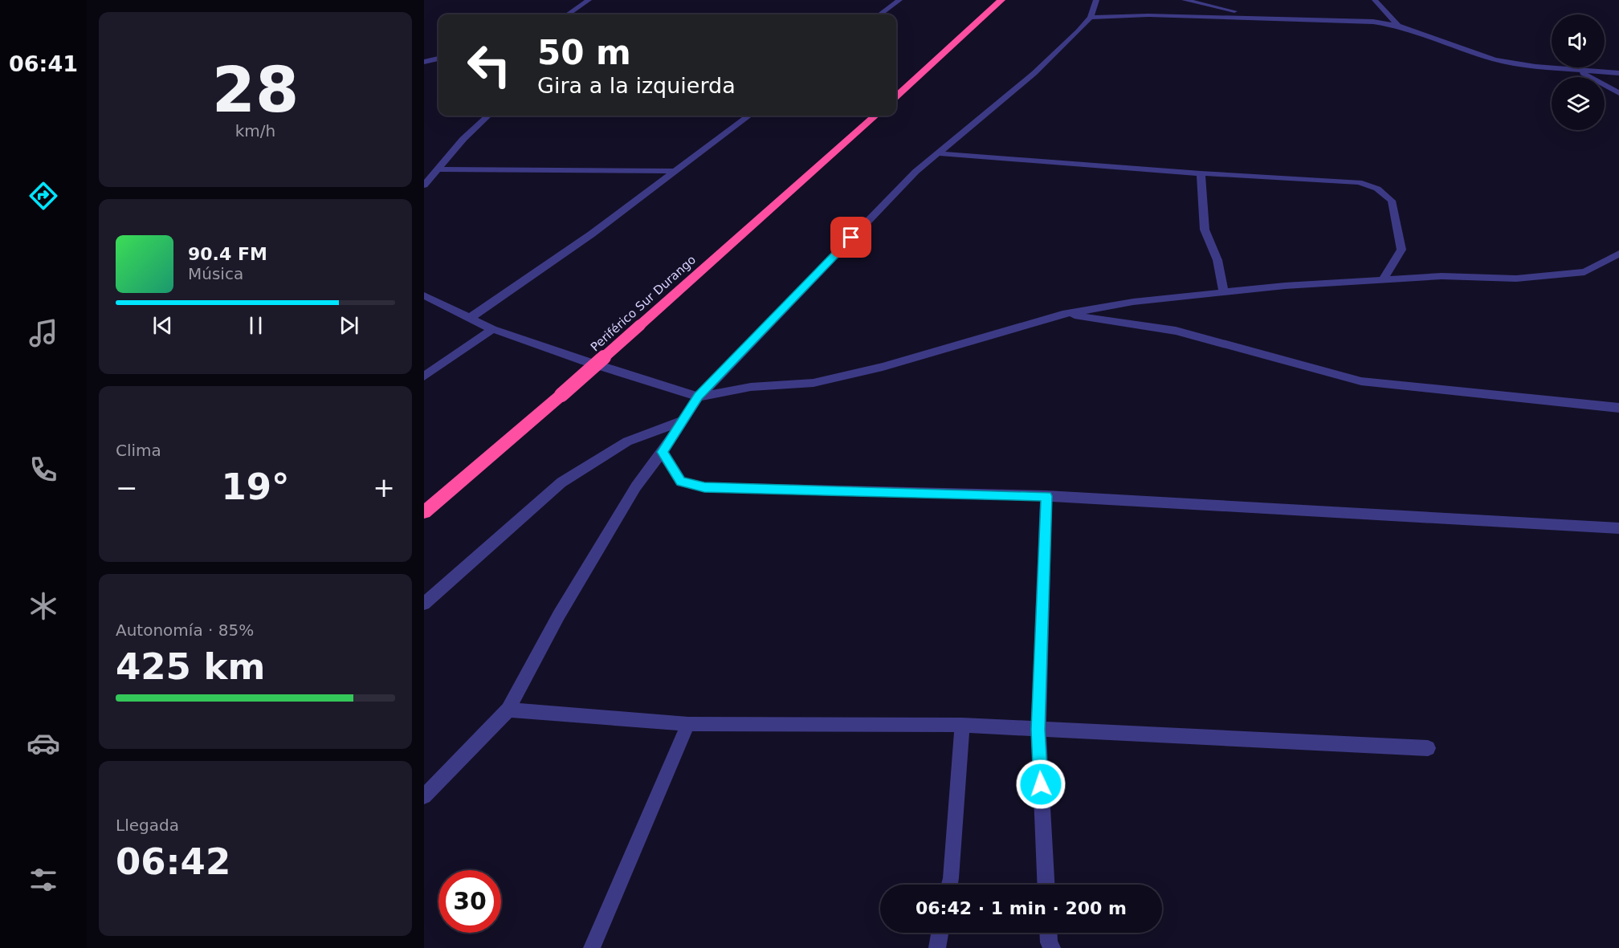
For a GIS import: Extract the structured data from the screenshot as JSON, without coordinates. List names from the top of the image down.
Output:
{
  "streets": {
    "highway": ["Periférico Sur Durango"]
  },
  "page": {
    "tabs": "06:41",
    "tile": [
      ["28", "km/h"],
      "Clima",
      ["Autonomía · 85%", "425 km"],
      ["Llegada", "06:42"]
    ],
    "turn": ["50 m", "Gira a la izquierda"],
    "song": ["90.4 FM", "Música"],
    "heat": ["−", "19°", "+"],
    "limit": "30",
    "trip": "06:42 · 1 min · 200 m"
  }
}
